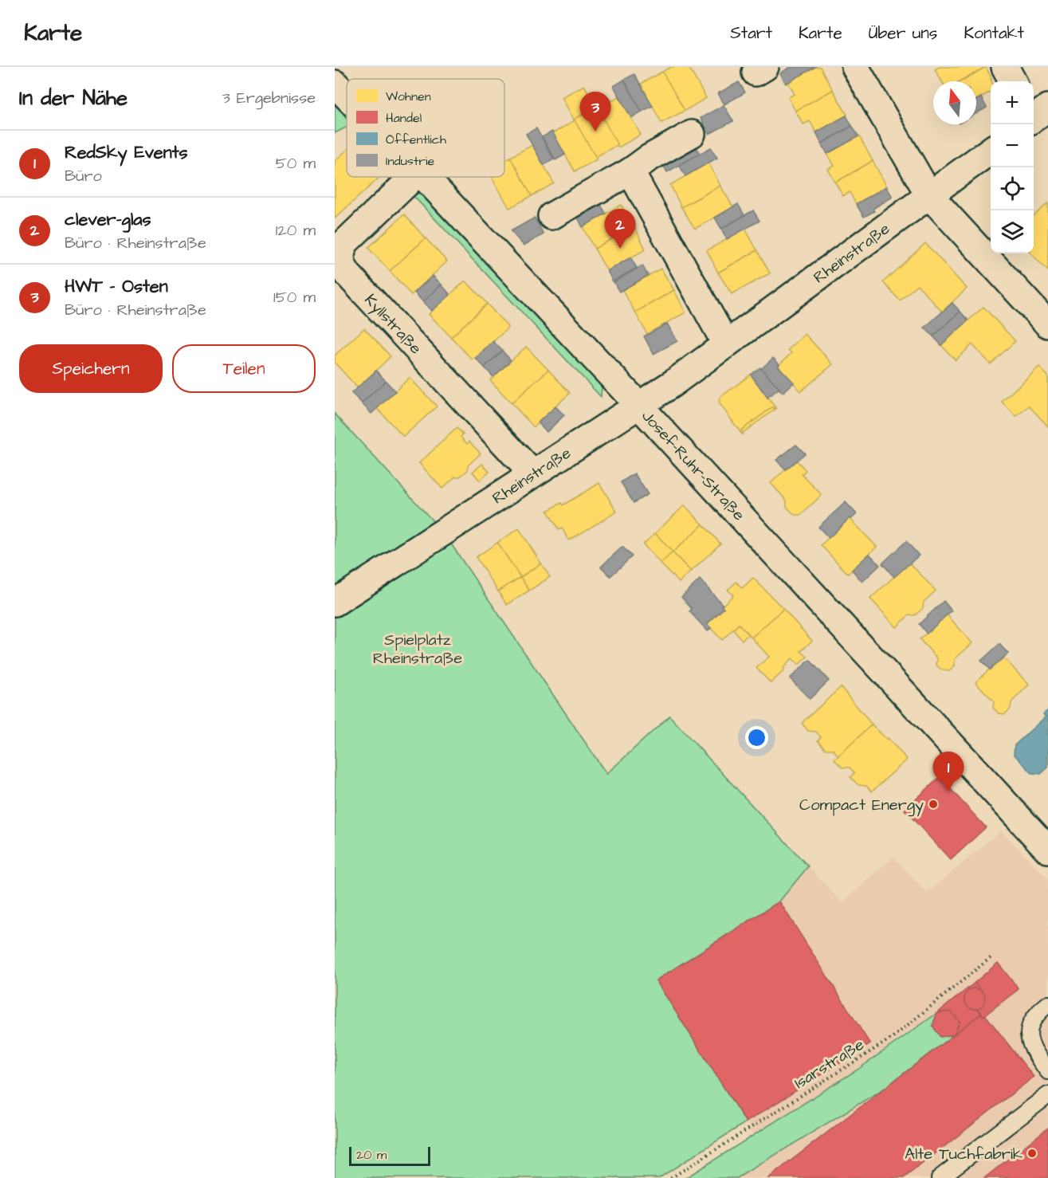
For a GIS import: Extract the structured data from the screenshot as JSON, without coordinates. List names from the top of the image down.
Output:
{
  "streets": {
    "street": ["Rheinstraße", "Kyllstraße", "Josef-Ruhr-Straße"],
    "path": ["Isarstraße"]
  },
  "crossings": [
    ["Rheinstraße", "Kyllstraße"],
    ["Rheinstraße", "Josef-Ruhr-Straße"]
  ],
  "parks": ["Spielplatz Rheinstraße"],
  "places": ["Compact Energy", "Alte Tuchfabrik"],
  "legend": [
    "Wohnen",
    "Handel",
    "Öffentlich",
    "Industrie"
  ],
  "scale_bar": "20 m",
  "north": "top",
  "page": {
    "header": "Karte",
    "nav": [
      "Start",
      "Karte",
      "Über uns",
      "Kontakt"
    ],
    "heading": ["In der Nähe", "3 Ergebnisse"],
    "map_buttons": ["+", "−"],
    "pins": ["3", "2", "1"],
    "list": [
      {
        "mark": "1",
        "name": "RedSky Events",
        "note": "Büro",
        "value": "50 m"
      },
      {
        "mark": "2",
        "name": "clever-glas",
        "note": "Büro · Rheinstraße",
        "value": "120 m"
      },
      {
        "mark": "3",
        "name": "HWT – Osten",
        "note": "Büro · Rheinstraße",
        "value": "150 m"
      }
    ],
    "buttons": ["Speichern", "Teilen"],
    "scale": "20 m"
  }
}
